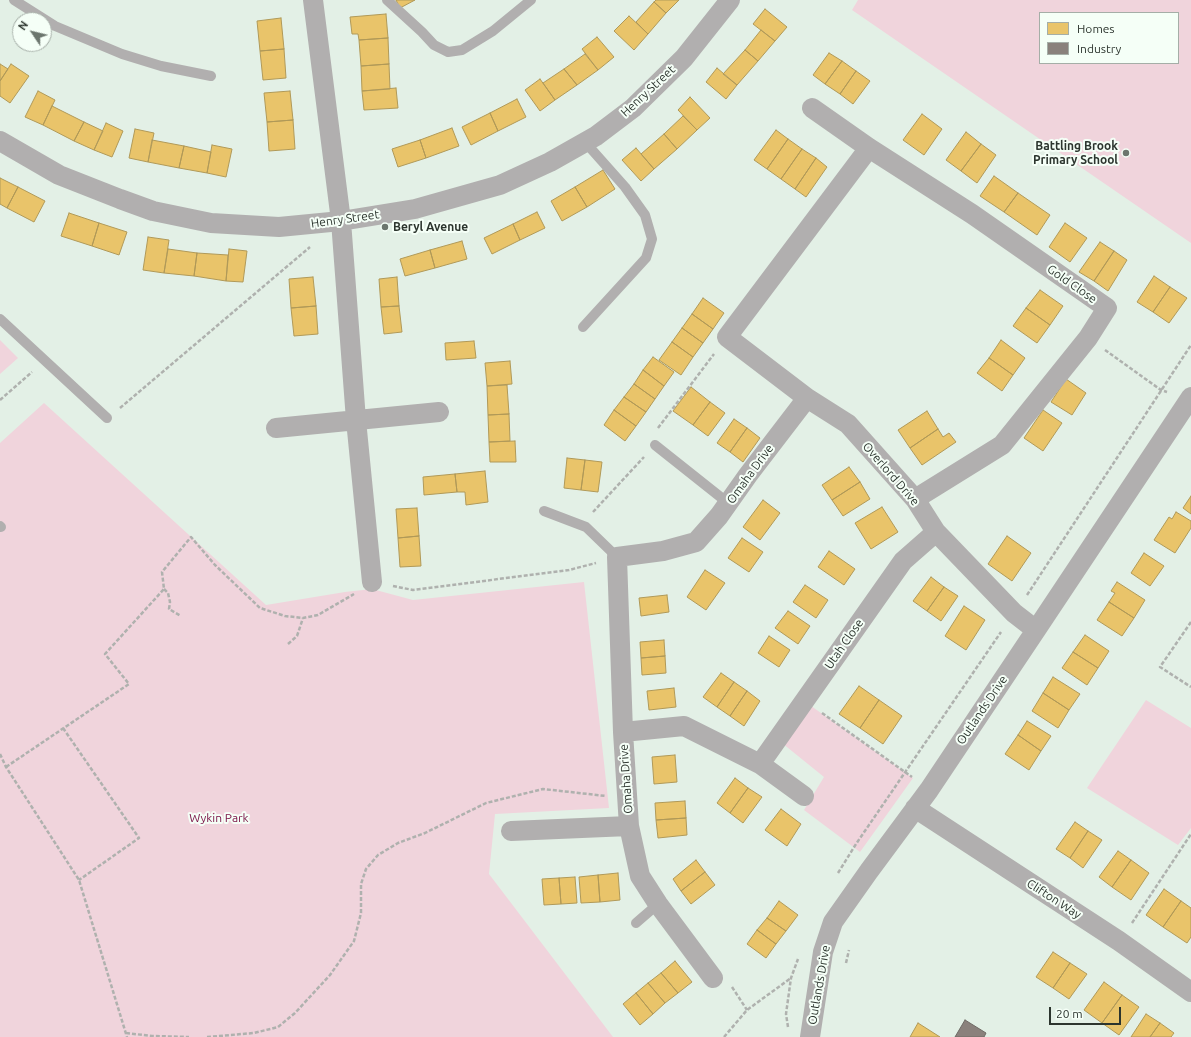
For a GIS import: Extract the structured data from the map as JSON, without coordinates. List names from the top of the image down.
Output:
{
  "streets": {
    "street": [
      "Henry Street",
      "Gold Close",
      "Omaha Drive",
      "Overlord Drive",
      "Utah Close",
      "Outlands Drive",
      "Clifton Way"
    ]
  },
  "crossings": [
    ["Gold Close", "Overlord Drive"],
    ["Omaha Drive", "Overlord Drive"],
    ["Overlord Drive", "Utah Close"],
    ["Overlord Drive", "Outlands Drive"],
    ["Outlands Drive", "Clifton Way"]
  ],
  "parks": ["Wykin Park"],
  "places": ["Battling Brook Primary School", "Beryl Avenue"],
  "legend": ["Homes", "Industry"],
  "scale_bar": "20 m",
  "north": "top left"
}
